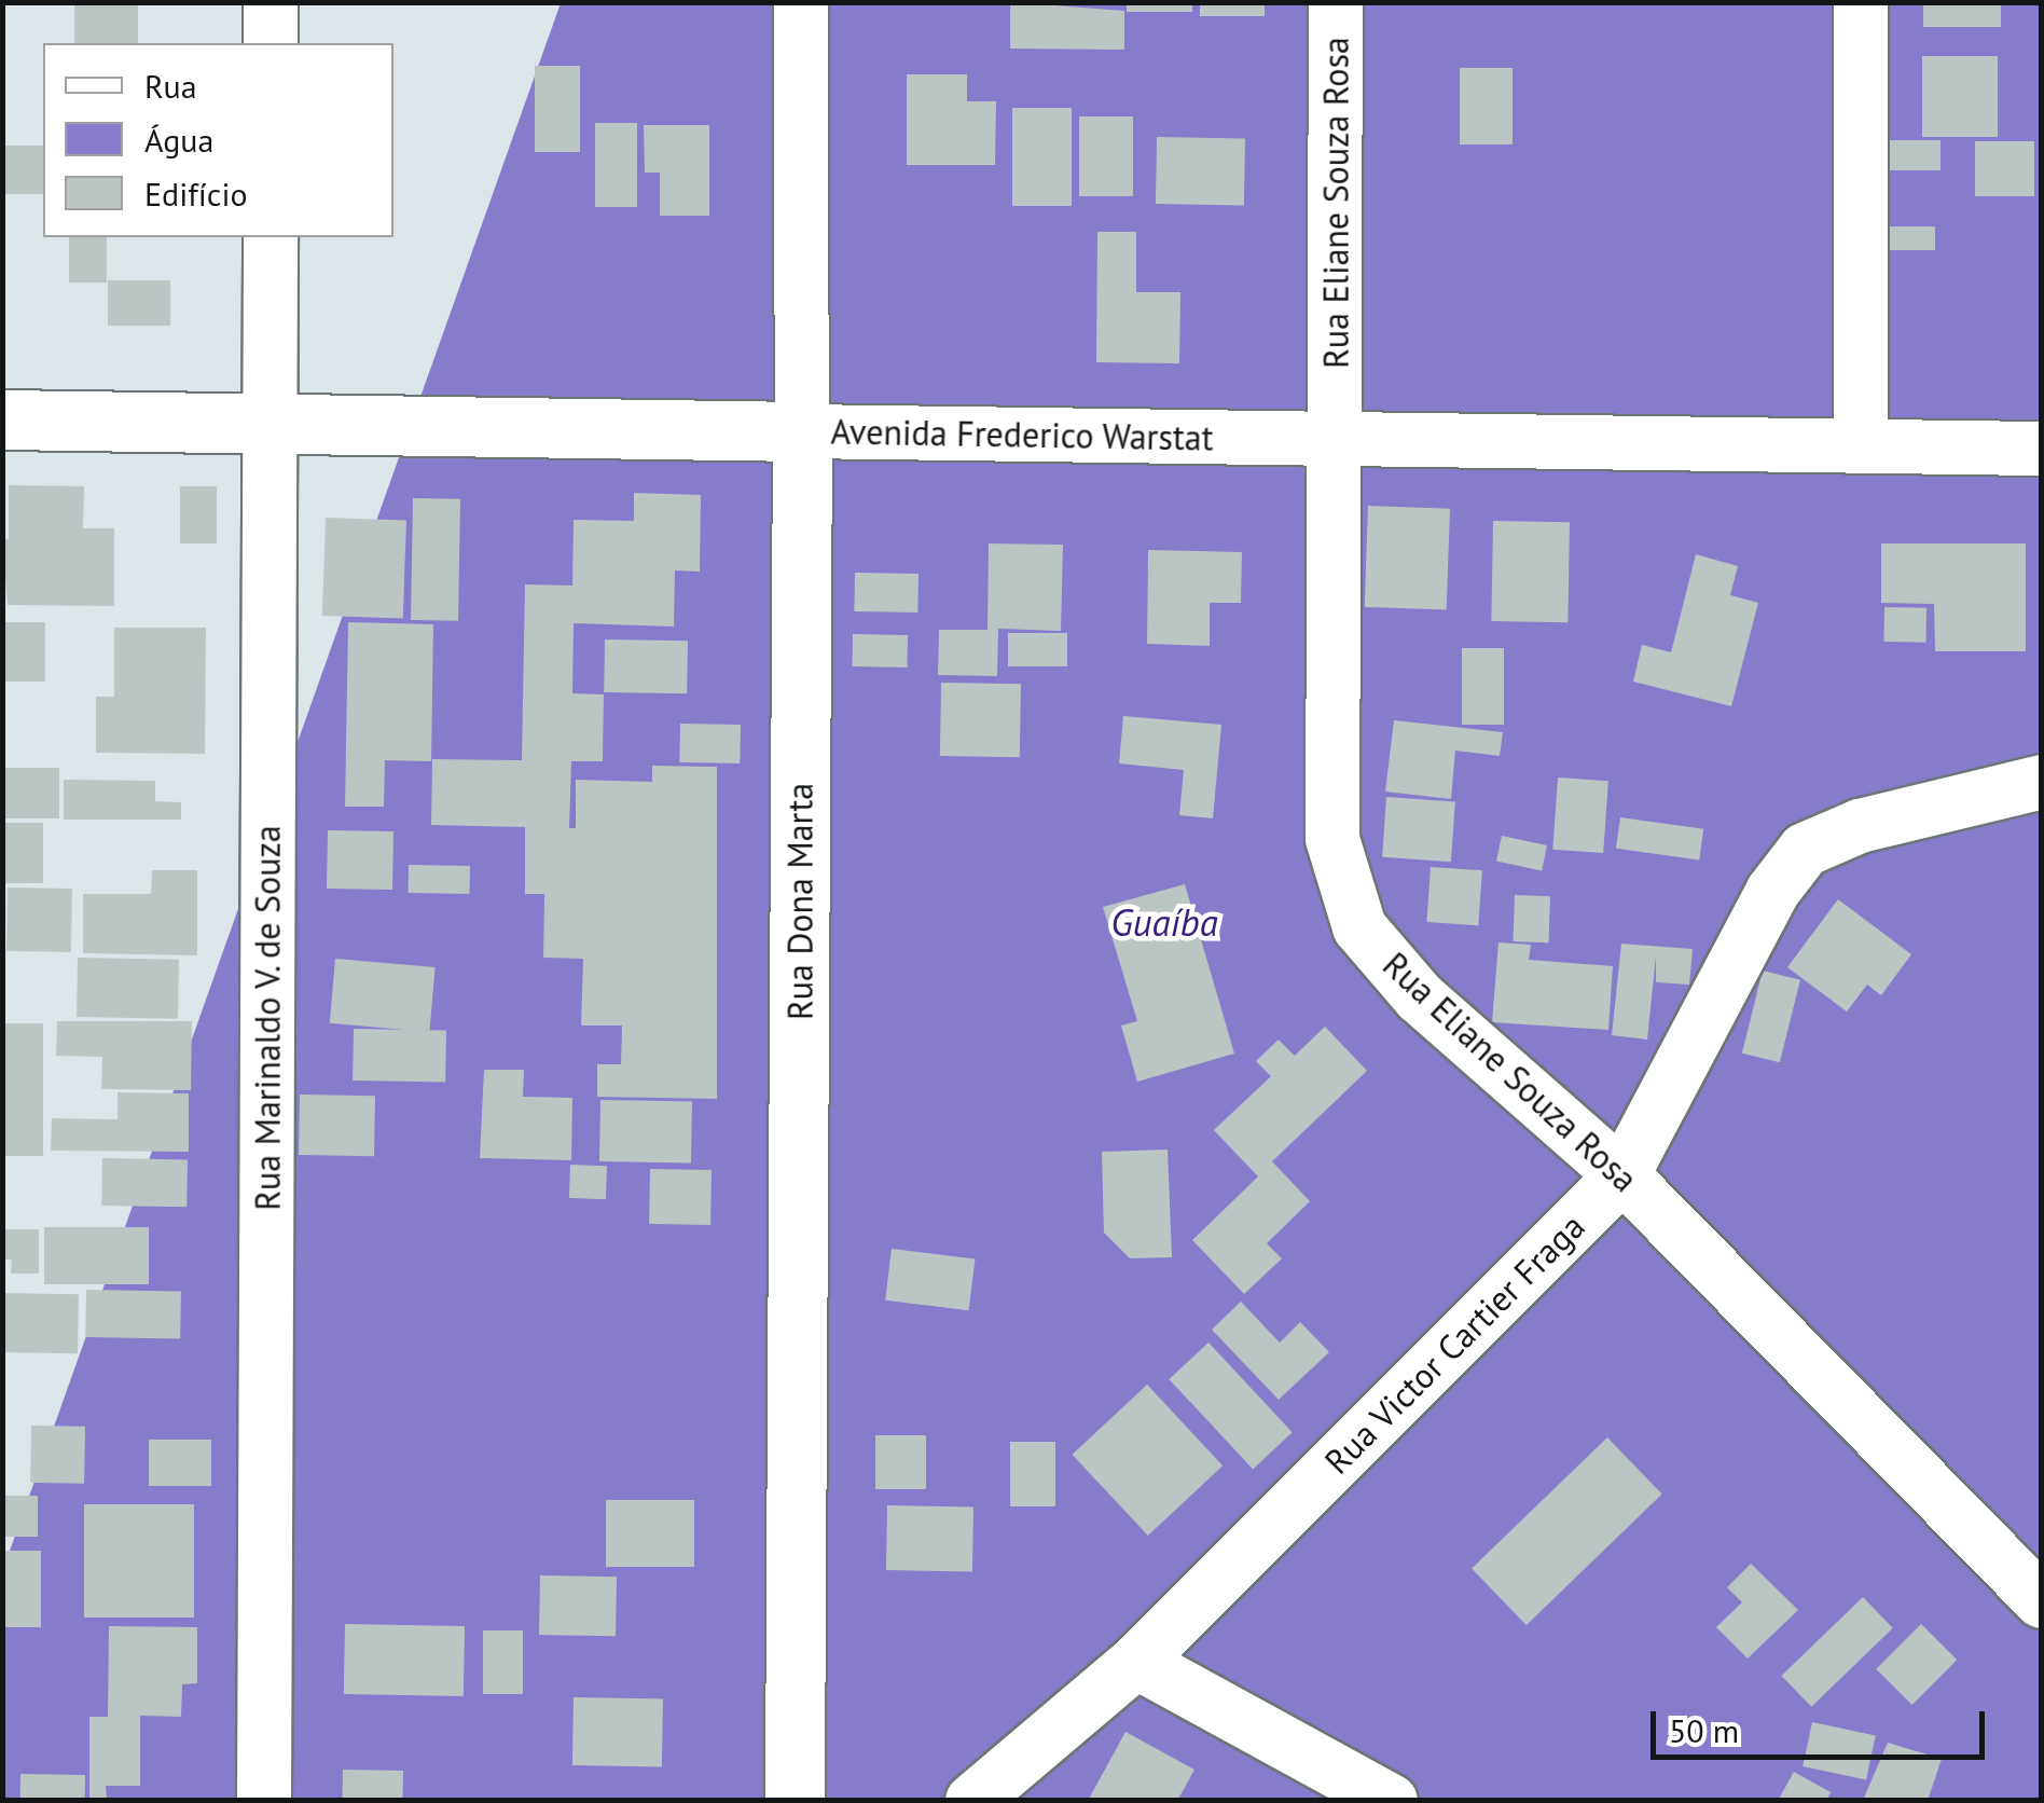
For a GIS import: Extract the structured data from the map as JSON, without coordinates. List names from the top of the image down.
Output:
{
  "streets": {
    "street": [
      "Rua Eliane Souza Rosa",
      "Avenida Frederico Warstat",
      "Rua Dona Marta",
      "Rua Marinaldo V. de Souza",
      "Rua Victor Cartier Fraga"
    ]
  },
  "crossings": [
    ["Rua Eliane Souza Rosa", "Avenida Frederico Warstat"],
    ["Rua Eliane Souza Rosa", "Rua Victor Cartier Fraga"],
    ["Avenida Frederico Warstat", "Rua Dona Marta"],
    ["Avenida Frederico Warstat", "Rua Marinaldo V. de Souza"]
  ],
  "water": ["Guaíba"],
  "legend": ["Rua", "Água", "Edifício"],
  "scale_bar": "50 m"
}
